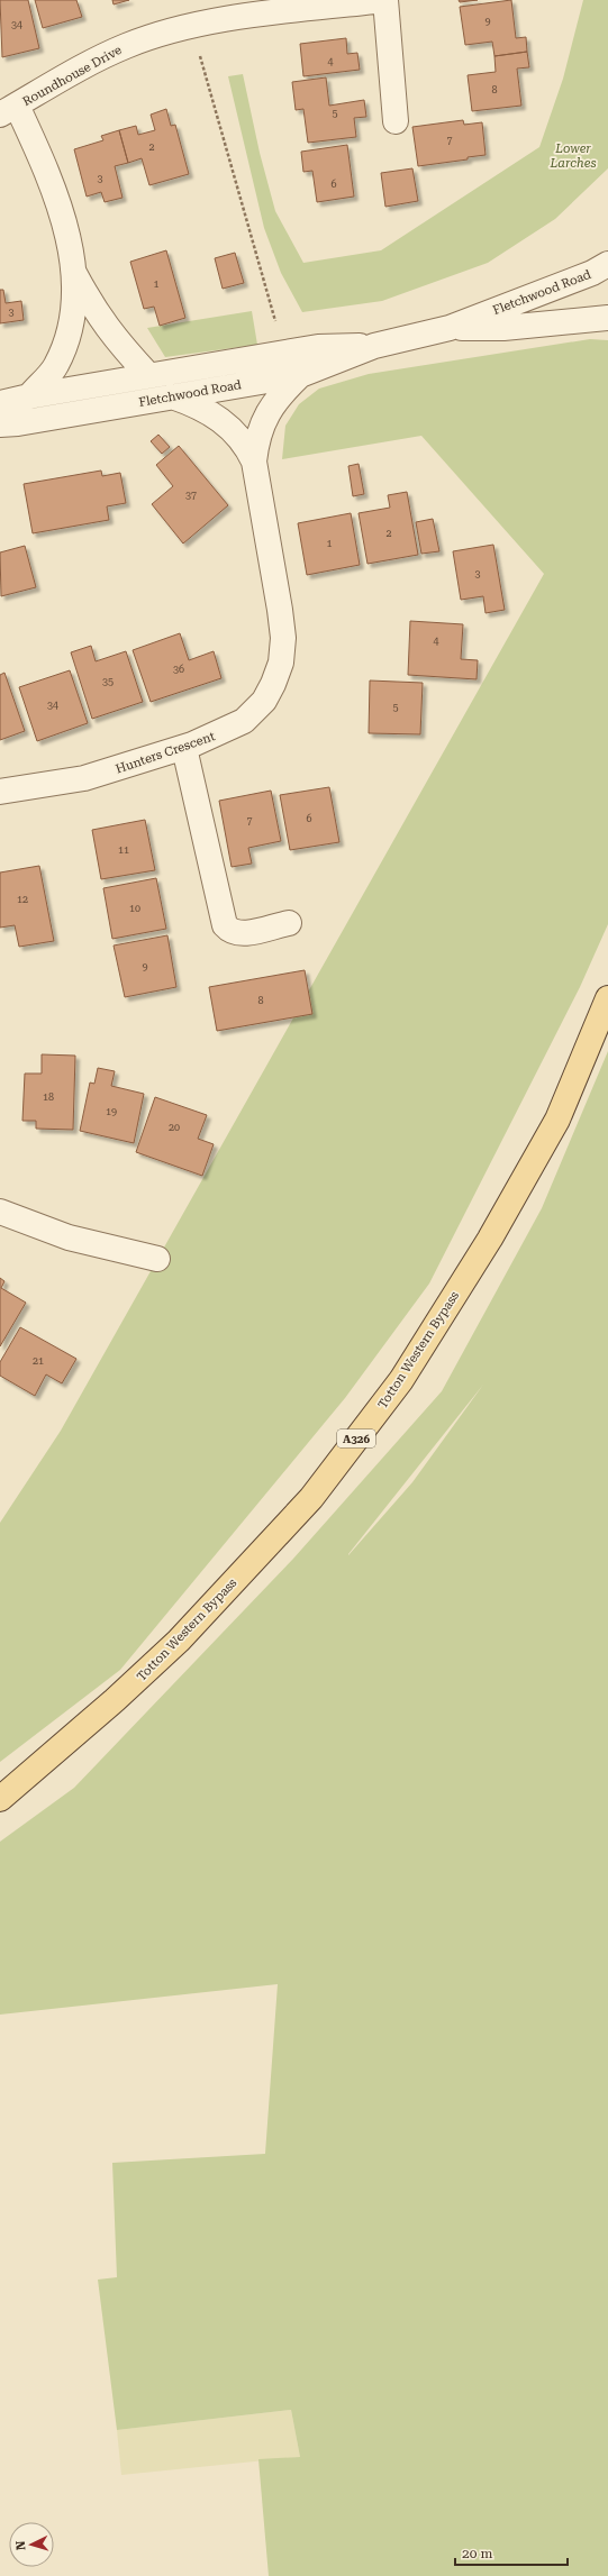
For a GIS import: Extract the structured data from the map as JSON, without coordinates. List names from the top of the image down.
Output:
{
  "streets": {
    "main road": ["Totton Western Bypass", "A326"],
    "street": ["Roundhouse Drive", "Fletchwood Road", "Hunters Crescent"]
  },
  "crossings": [
    ["Fletchwood Road", "Hunters Crescent"]
  ],
  "parks": ["Lower Larches"],
  "house_numbers": [
    "9",
    "34",
    "4",
    "8",
    "5",
    "7",
    "2",
    "3",
    "6",
    "1",
    "3",
    "37",
    "2",
    "1",
    "3",
    "4",
    "36",
    "35",
    "34",
    "5",
    "6",
    "7",
    "11",
    "12",
    "10",
    "9",
    "8",
    "18",
    "19",
    "20",
    "21"
  ],
  "scale_bar": "20 m",
  "north": "left"
}
